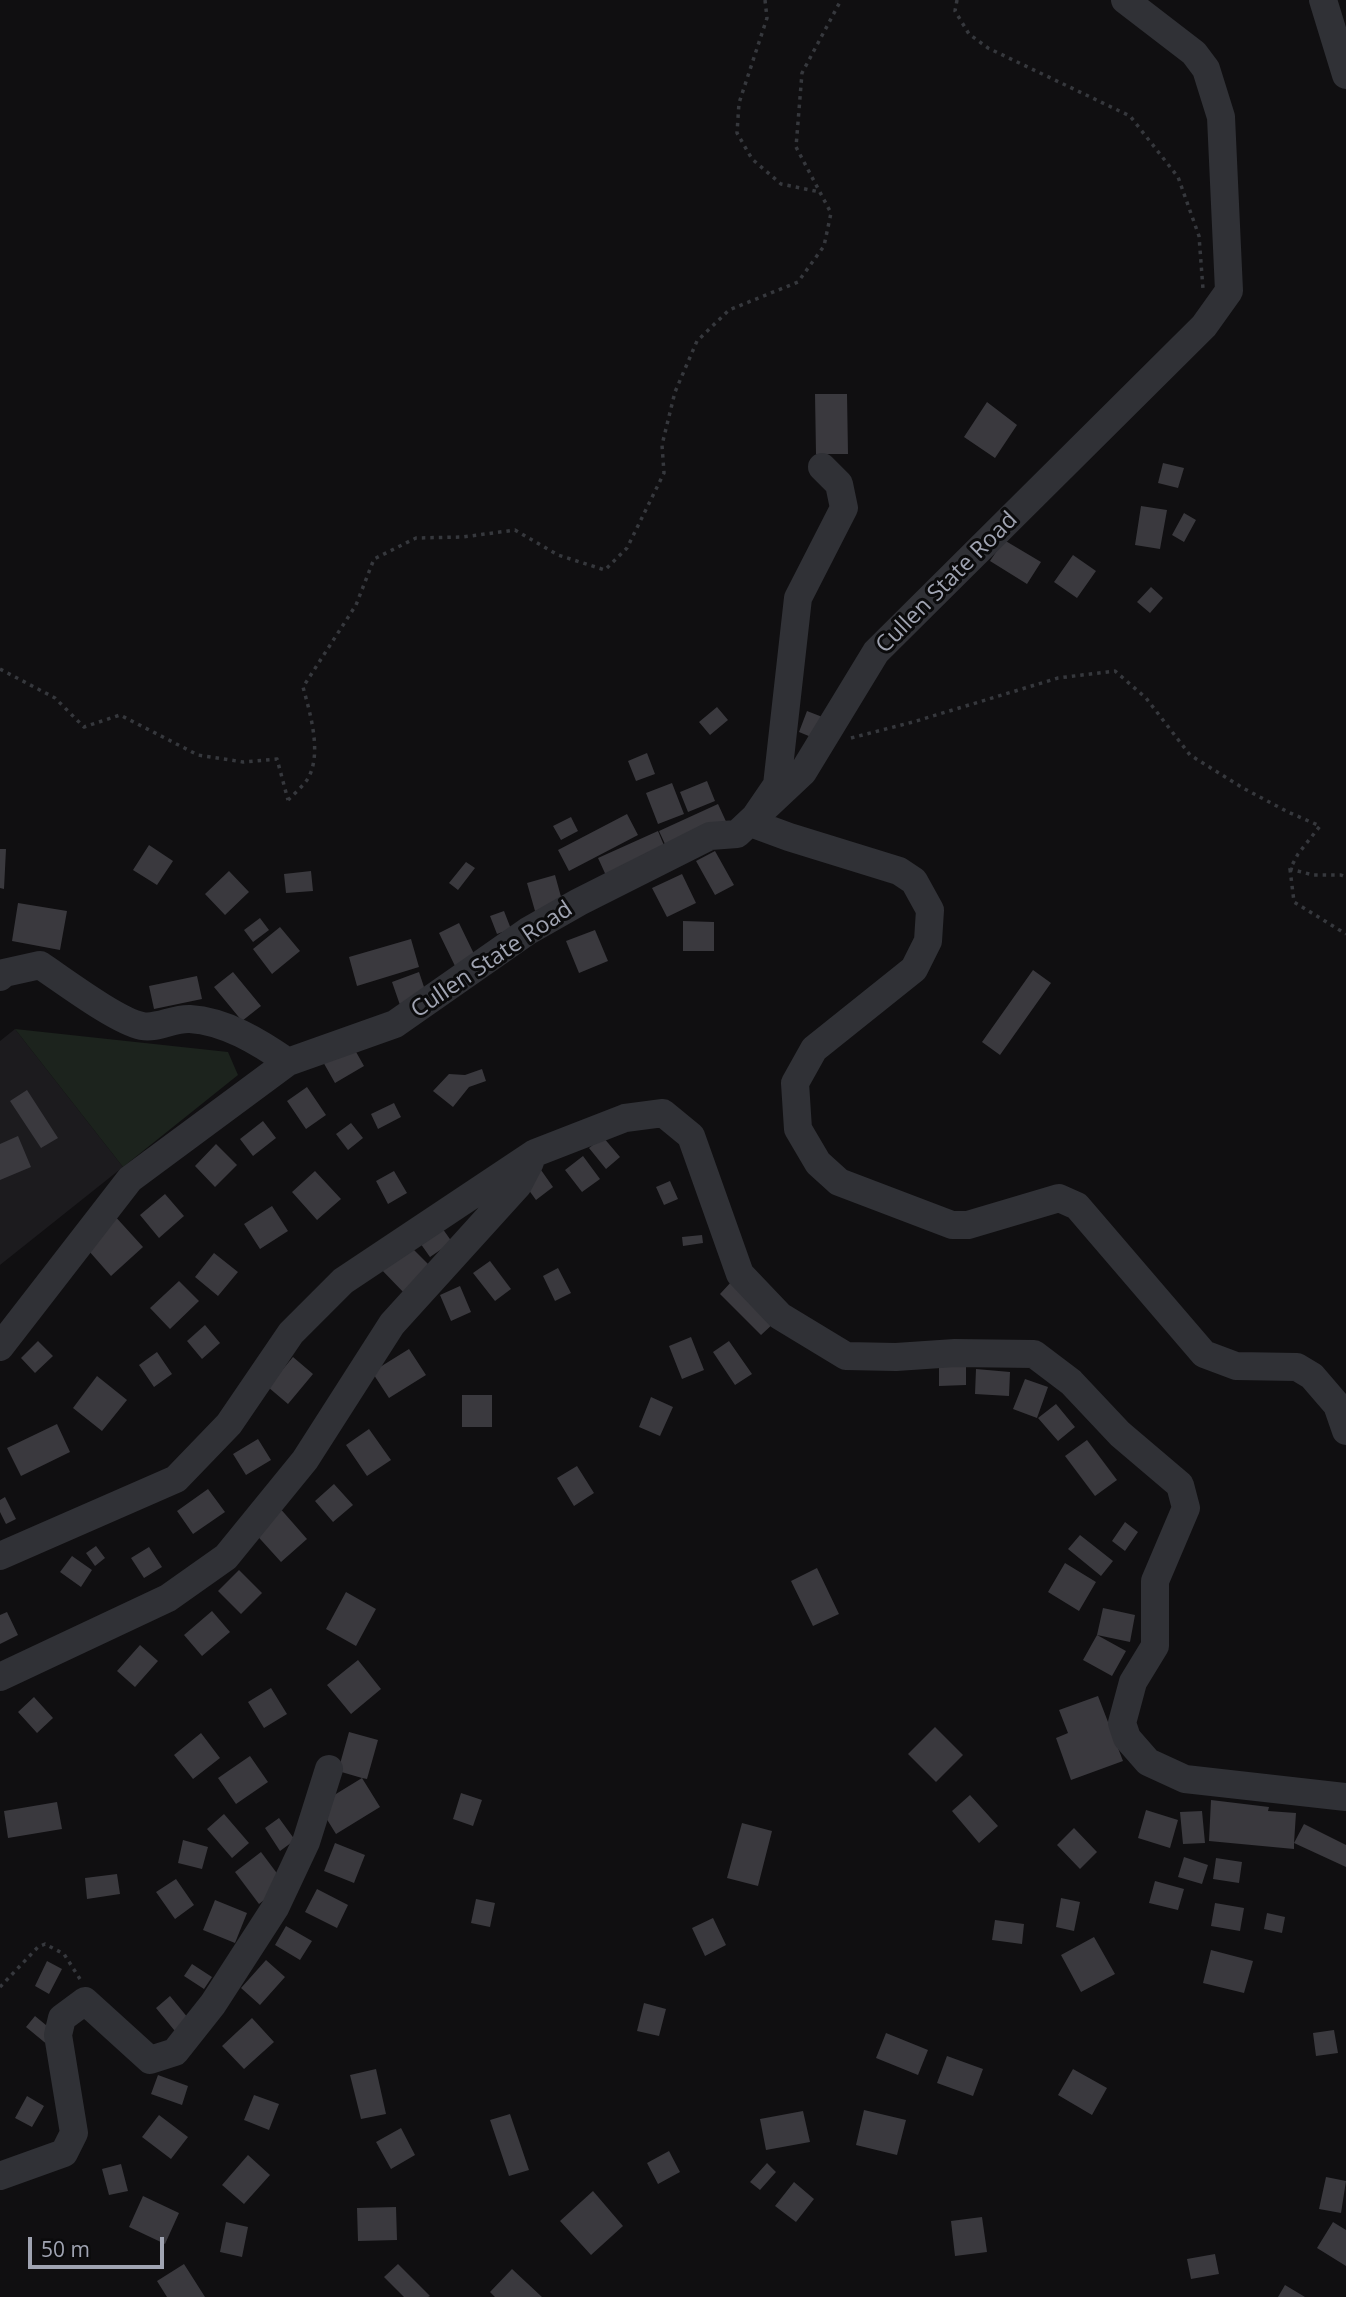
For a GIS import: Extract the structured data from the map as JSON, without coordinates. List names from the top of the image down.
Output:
{
  "streets": {
    "street": ["Cullen State Road"]
  },
  "scale_bar": "50 m"
}
